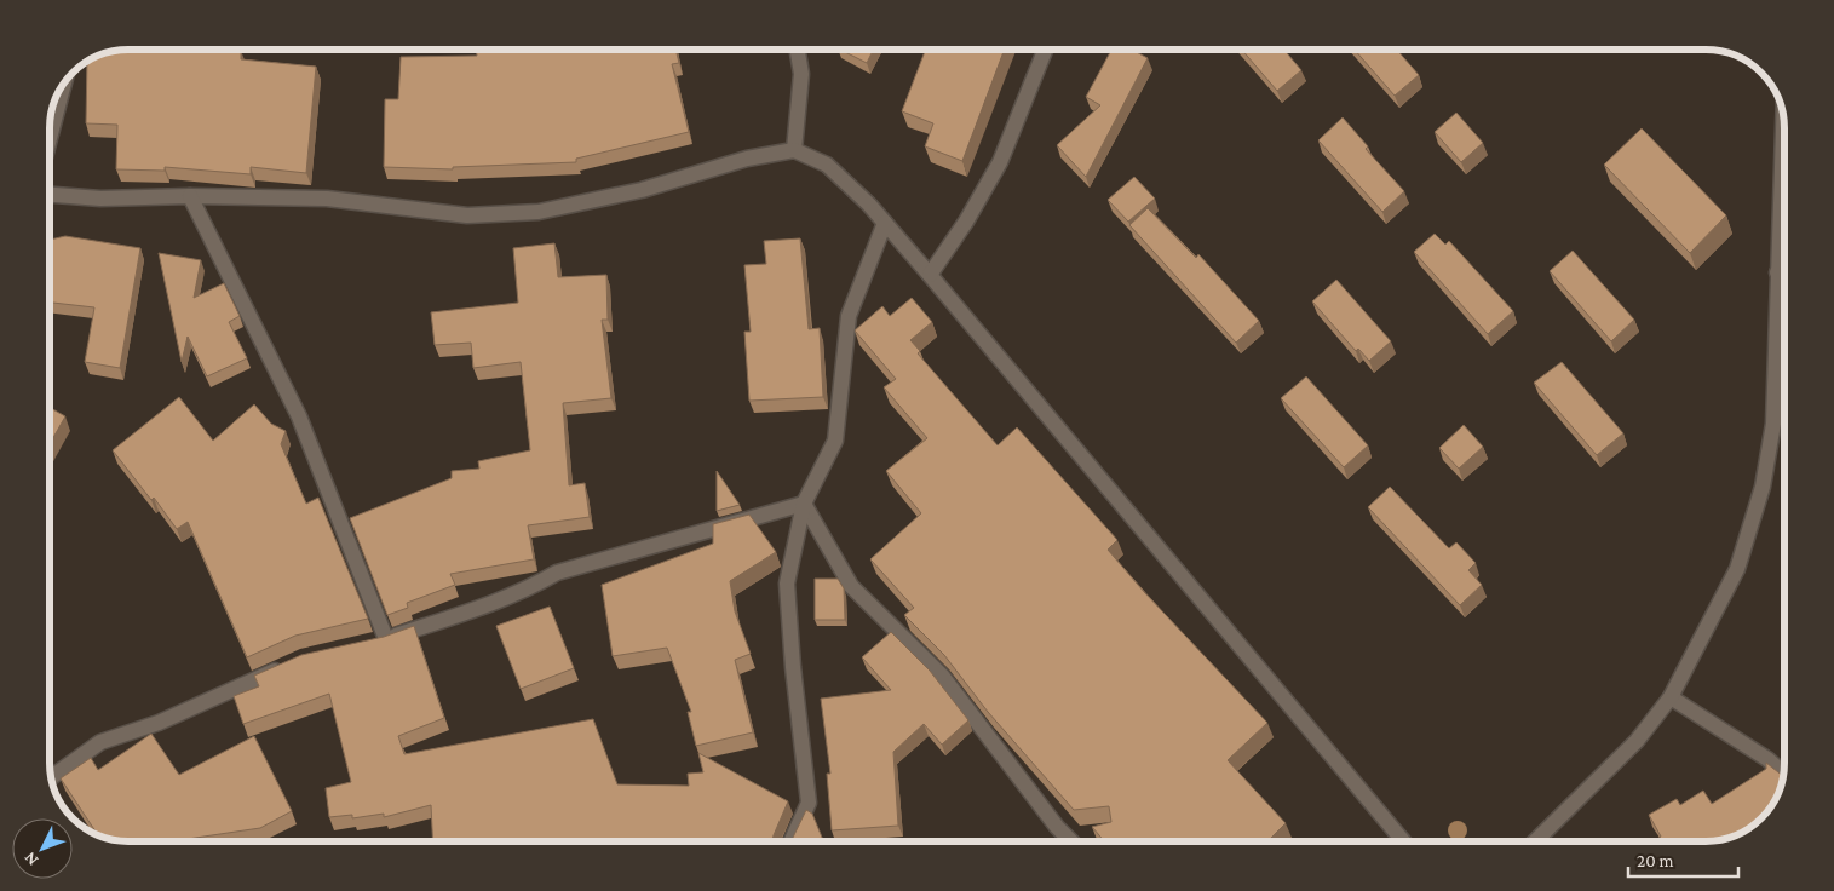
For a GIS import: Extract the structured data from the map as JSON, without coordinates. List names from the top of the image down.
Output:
{
  "scale_bar": "20 m",
  "north": "bottom left"
}
